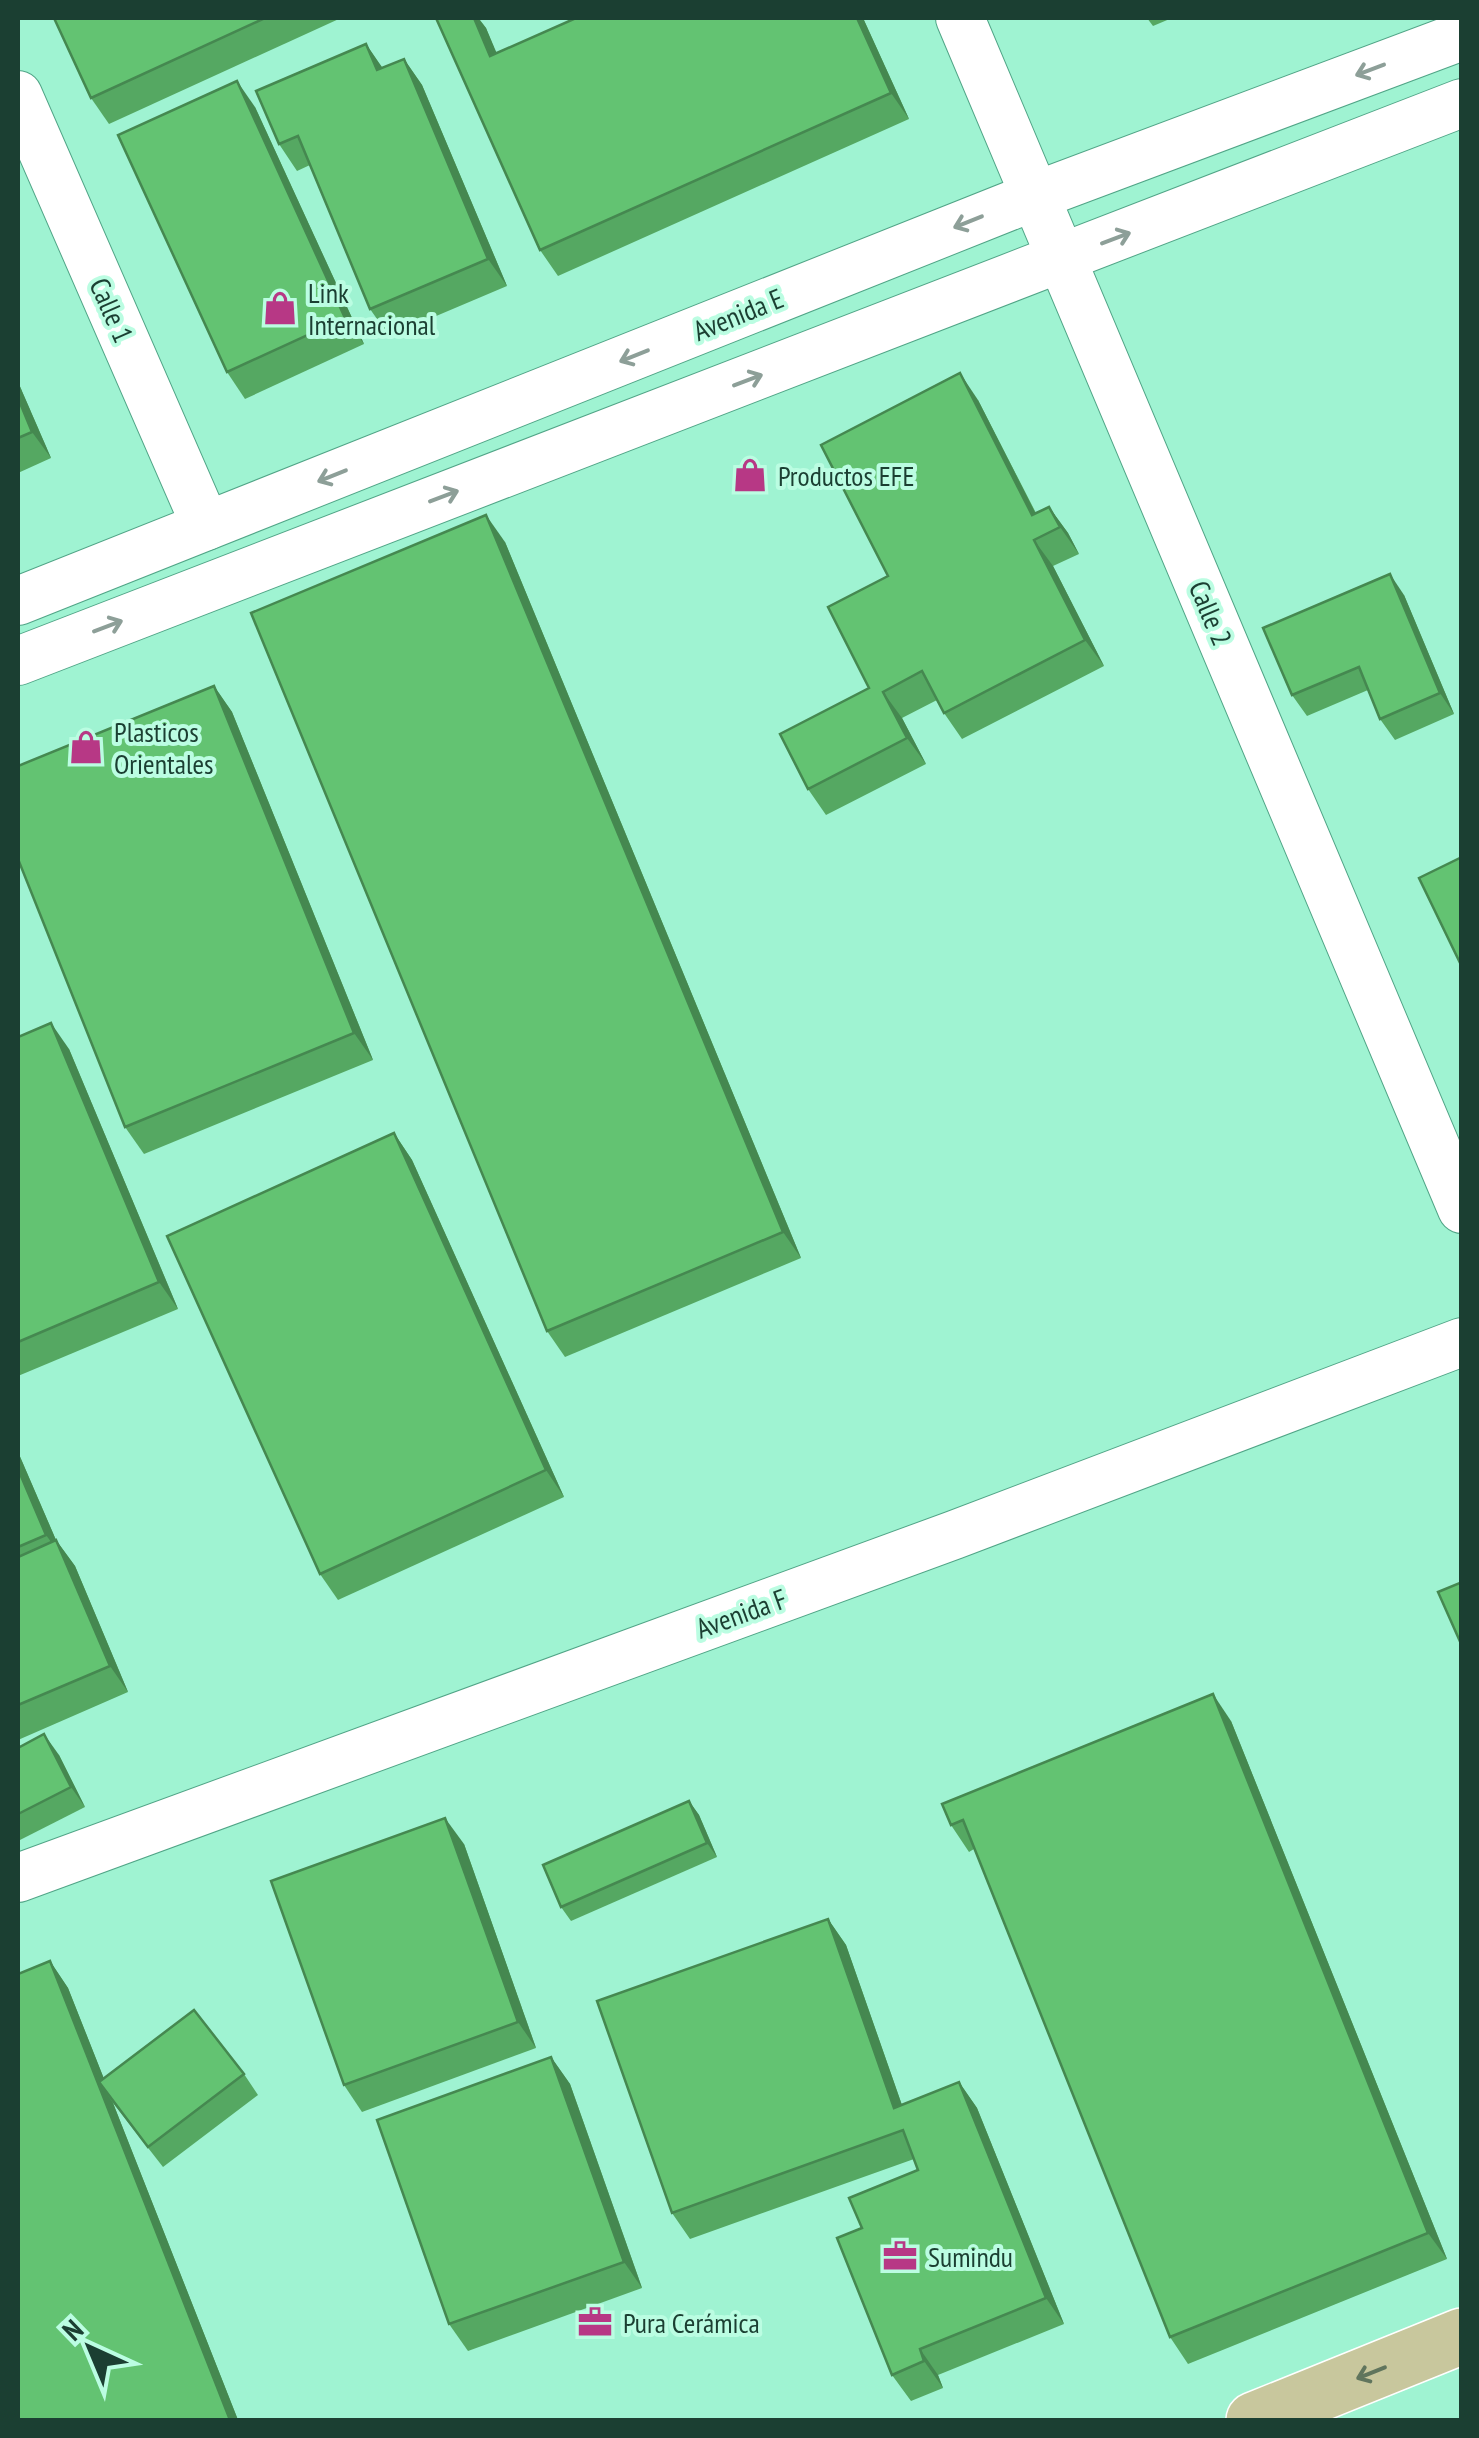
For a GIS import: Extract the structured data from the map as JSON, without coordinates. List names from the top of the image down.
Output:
{
  "streets": {
    "street": [
      "Calle 1",
      "Avenida E",
      "Calle 2",
      "Avenida F"
    ]
  },
  "crossings": [
    ["Calle 1", "Avenida E"],
    ["Avenida E", "Calle 2"]
  ],
  "places": {
    "shop": ["Link Internacional", "Productos EFE", "Plasticos Orientales"],
    "office": ["Sumindu", "Pura Cerámica"]
  },
  "north": "top left"
}
